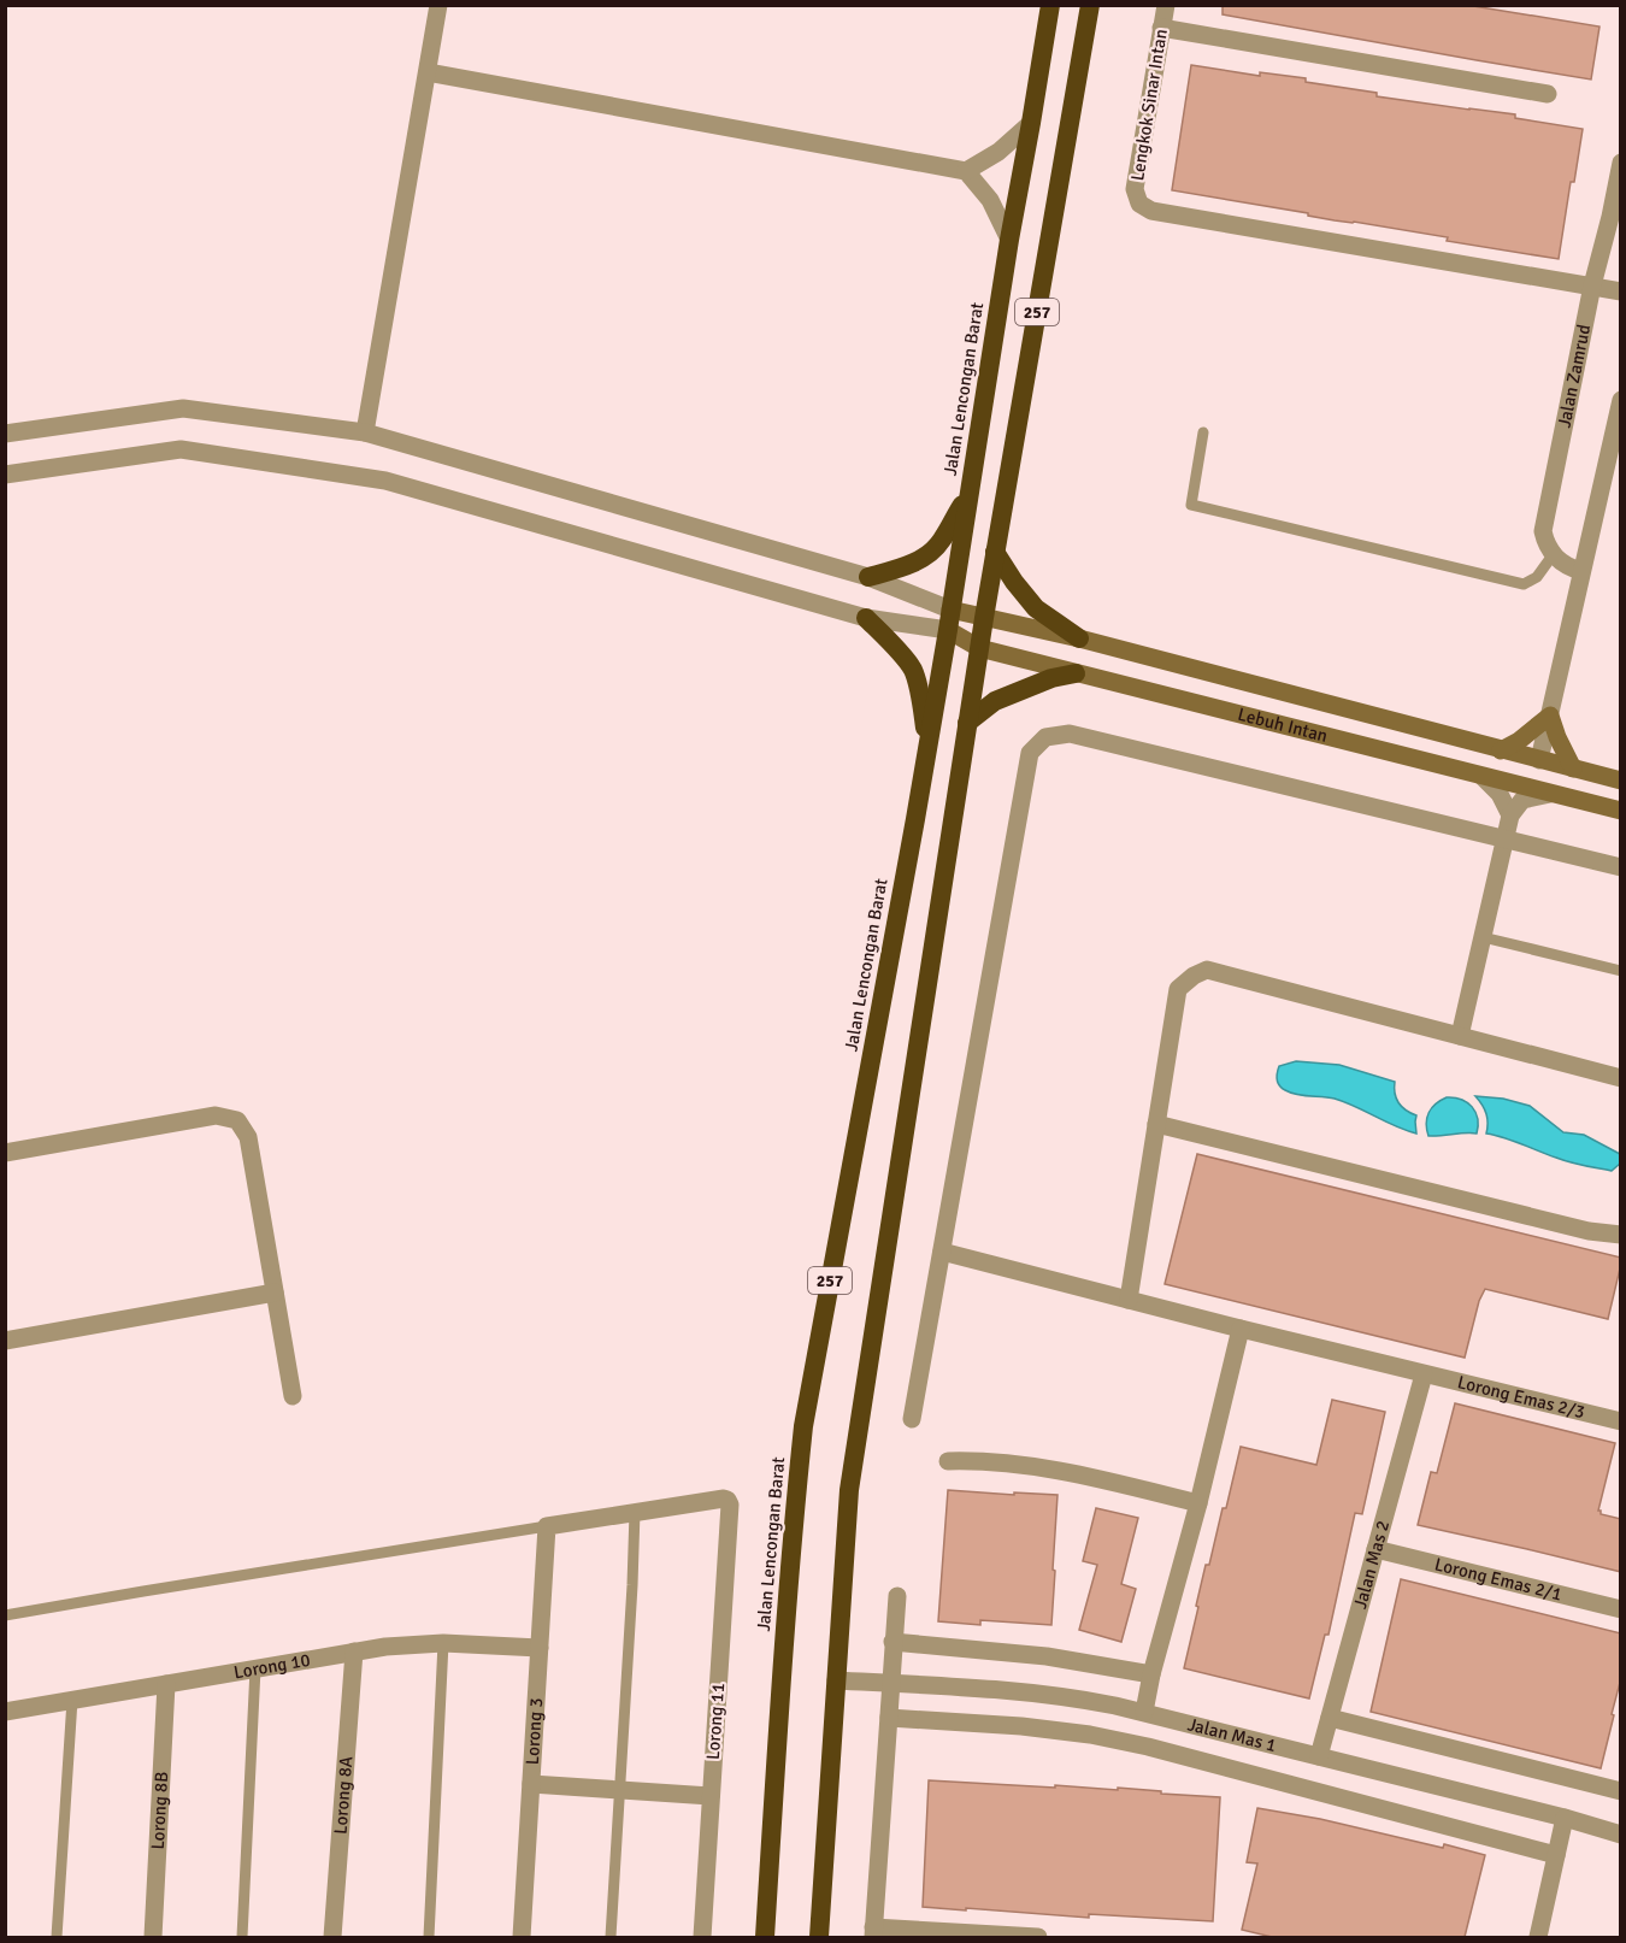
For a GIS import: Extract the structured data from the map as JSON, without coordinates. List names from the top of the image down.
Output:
{
  "streets": {
    "highway": ["257", "Jalan Lencongan Barat"],
    "main road": ["Lebuh Intan"],
    "street": [
      "Lengkok Sinar Intan",
      "Jalan Zamrud",
      "Lorong Emas 2/3",
      "Jalan Mas 2",
      "Lorong Emas 2/1",
      "Lorong 10",
      "Lorong 11",
      "Lorong 3",
      "Jalan Mas 1",
      "Lorong 8A",
      "Lorong 8B"
    ]
  },
  "crossings": [
    ["Lengkok Sinar Intan", "Jalan Zamrud"],
    ["257", "Lebuh Intan"],
    ["257", "Jalan Mas 1"],
    ["Jalan Lencongan Barat", "Lebuh Intan"],
    ["Lorong Emas 2/3", "Jalan Mas 2"],
    ["Jalan Mas 2", "Lorong Emas 2/1"],
    ["Jalan Mas 2", "Jalan Mas 1"],
    ["Lorong 10", "Lorong 3"],
    ["Lorong 10", "Lorong 8A"],
    ["Lorong 10", "Lorong 8B"]
  ]
}
